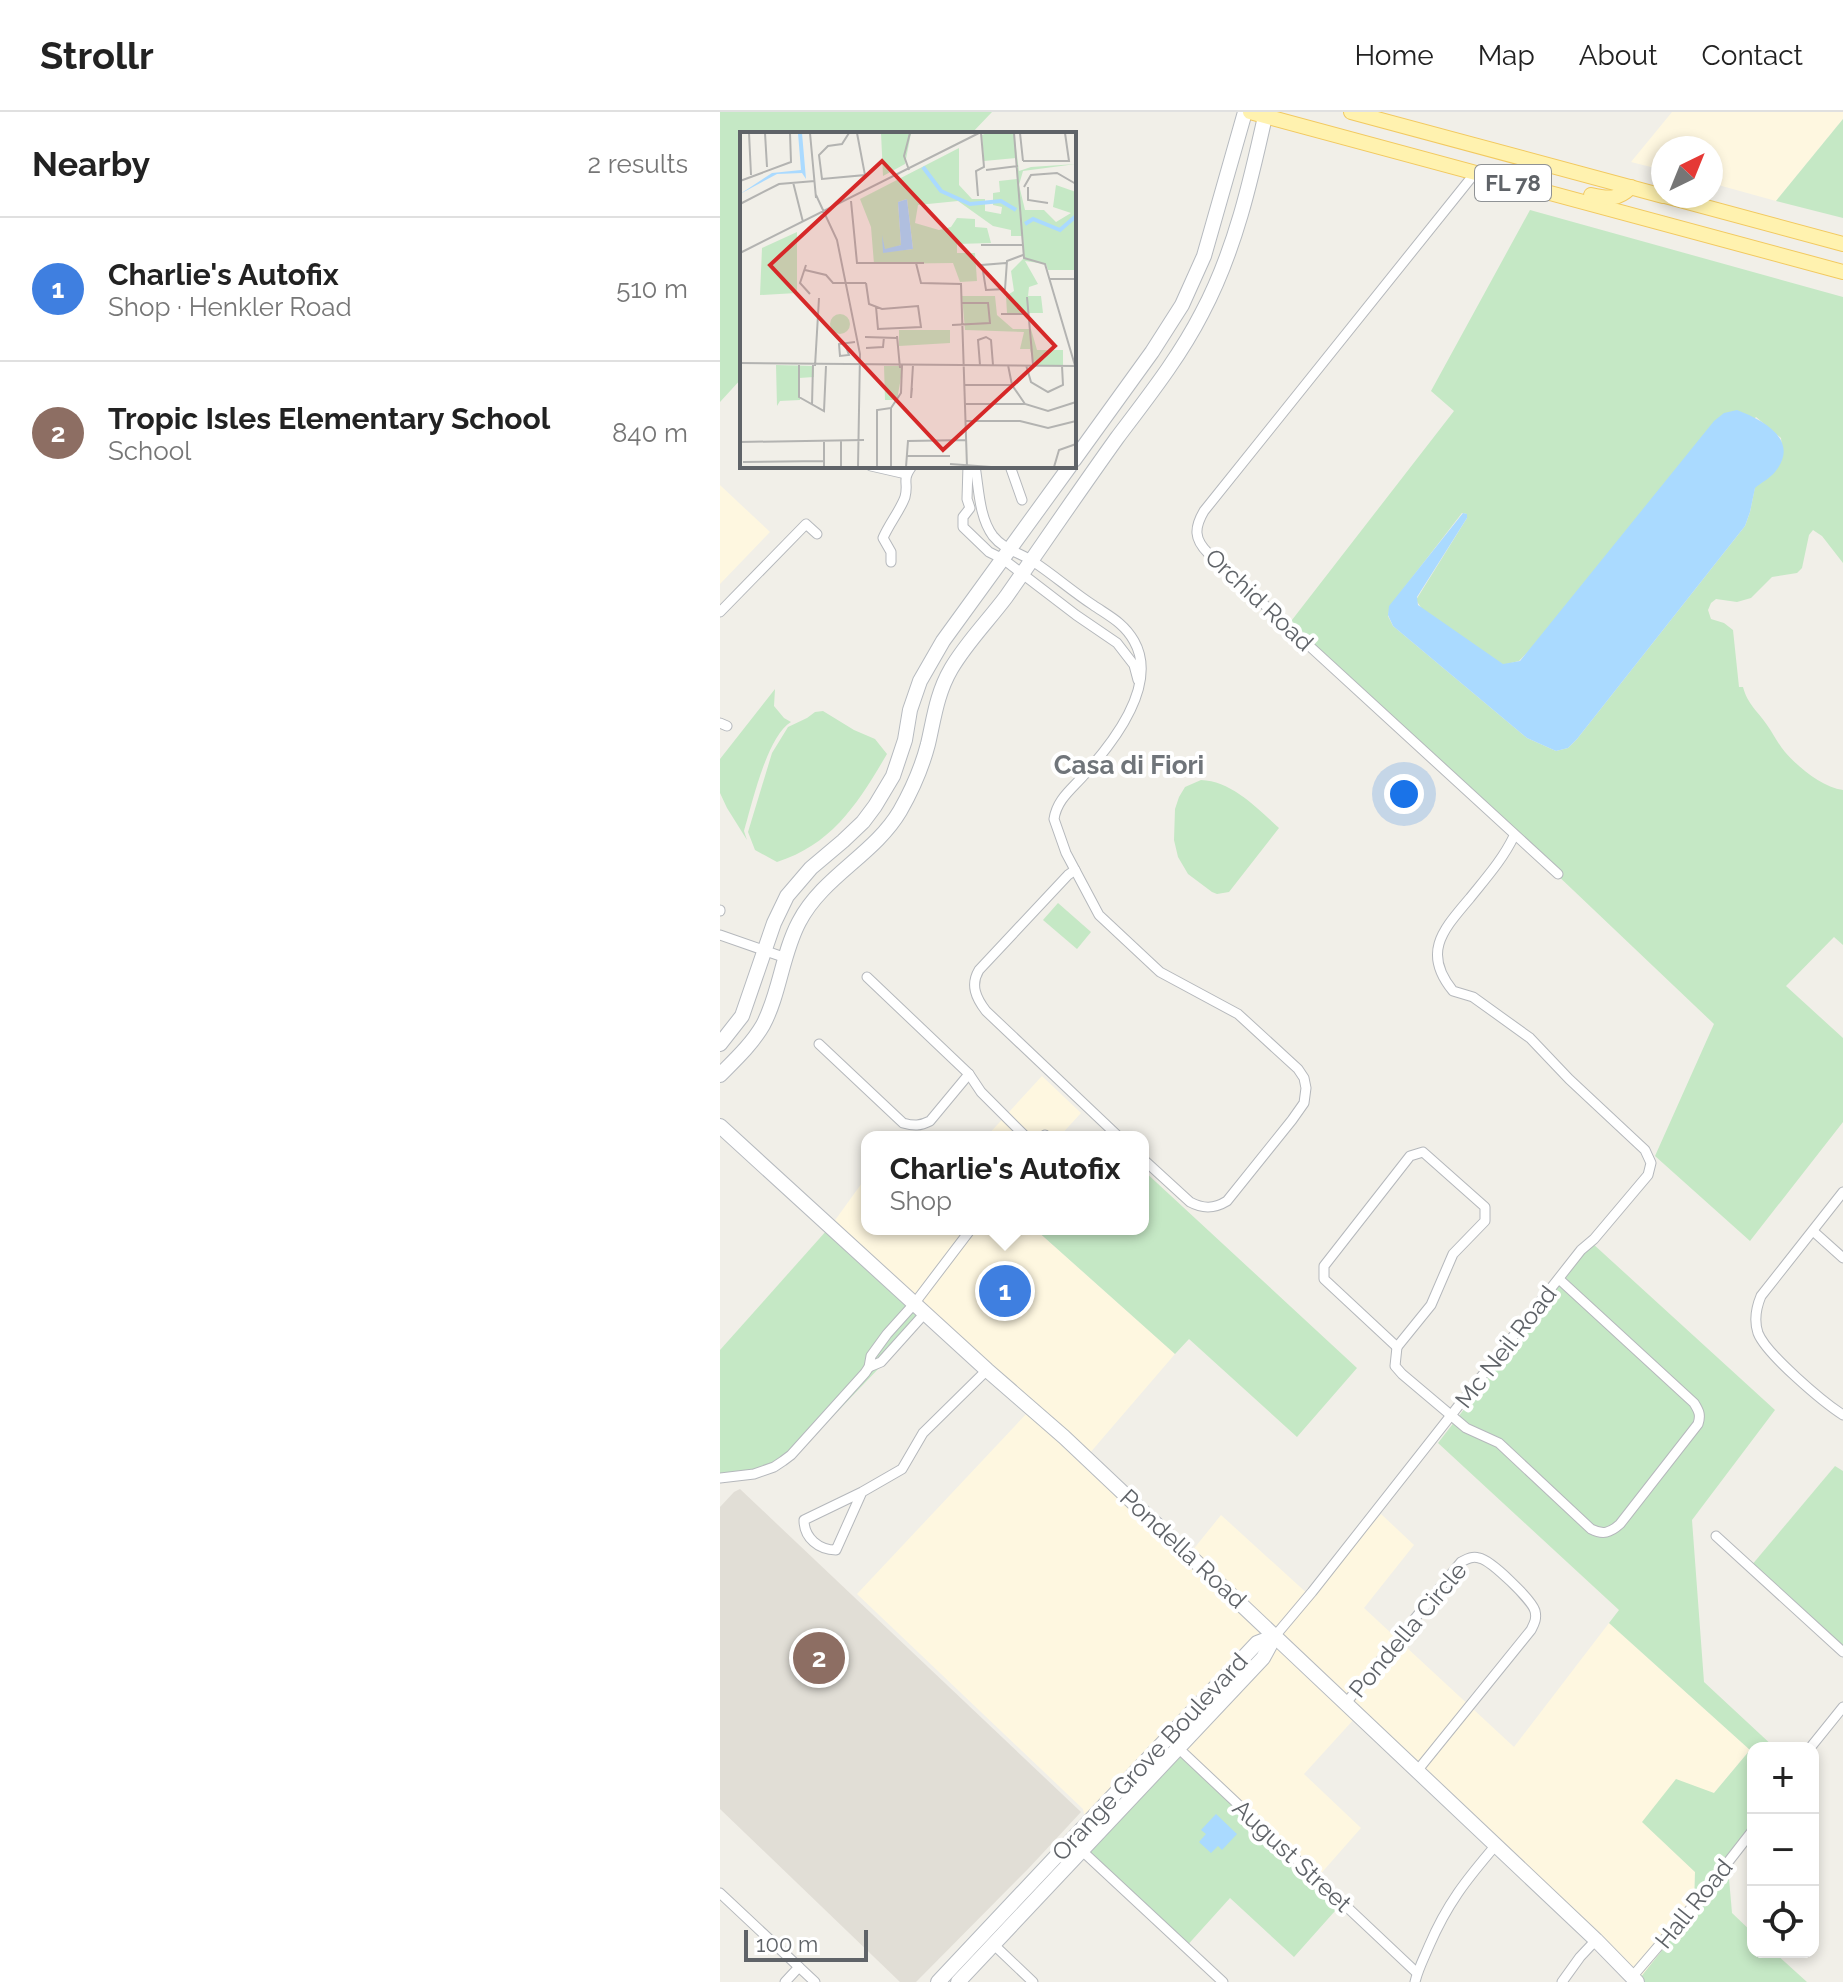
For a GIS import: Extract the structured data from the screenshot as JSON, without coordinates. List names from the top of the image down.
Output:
{
  "streets": {
    "main road": ["FL 78"],
    "street": [
      "Orchid Road",
      "Mc Neil Road",
      "Pondella Road",
      "Pondella Circle",
      "Orange Grove Boulevard",
      "August Street",
      "Hall Road"
    ]
  },
  "crossings": [
    ["FL 78", "Orchid Road"],
    ["Orchid Road", "Mc Neil Road"],
    ["Mc Neil Road", "Pondella Road"],
    ["Mc Neil Road", "Orange Grove Boulevard"],
    ["Pondella Road", "Pondella Circle"],
    ["Pondella Road", "Orange Grove Boulevard"],
    ["Pondella Road", "Hall Road"],
    ["Orange Grove Boulevard", "August Street"]
  ],
  "districts": ["Casa di Fiori"],
  "scale_bar": "100 m",
  "north": "top right",
  "page": {
    "header": "Strollr",
    "nav": [
      "Home",
      "Map",
      "About",
      "Contact"
    ],
    "heading": ["Nearby", "2 results"],
    "list": [
      {
        "mark": "1",
        "name": "Charlie's Autofix",
        "note": "Shop · Henkler Road",
        "value": "510 m"
      },
      {
        "mark": "2",
        "name": "Tropic Isles Elementary School",
        "note": "School",
        "value": "840 m"
      }
    ],
    "popup": ["Charlie's Autofix", "Shop"],
    "pins": ["1", "2"],
    "map_buttons": ["+", "−"],
    "scale": "100 m"
  }
}
